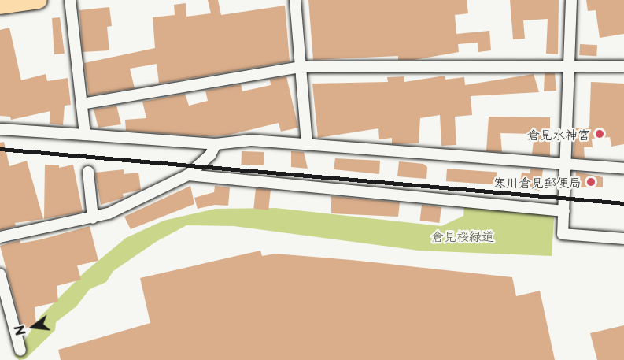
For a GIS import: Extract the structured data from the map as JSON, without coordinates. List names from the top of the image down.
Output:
{
  "parks": ["倉見桜緑道"],
  "places": ["倉見水神宮", "寒川倉見郵便局"],
  "north": "left"
}
